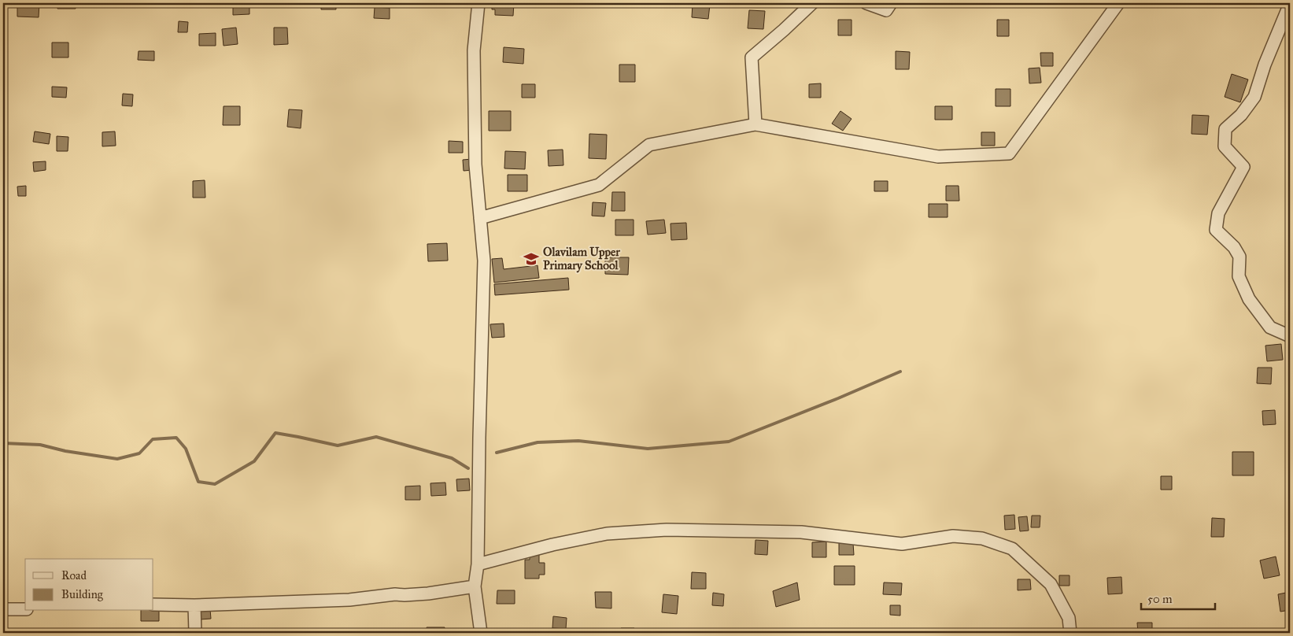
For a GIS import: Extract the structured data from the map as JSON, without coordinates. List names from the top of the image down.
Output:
{
  "places": {
    "school or university": ["Olavilam Upper Primary School"]
  },
  "legend": ["Road", "Building"],
  "scale_bar": "50 m"
}
